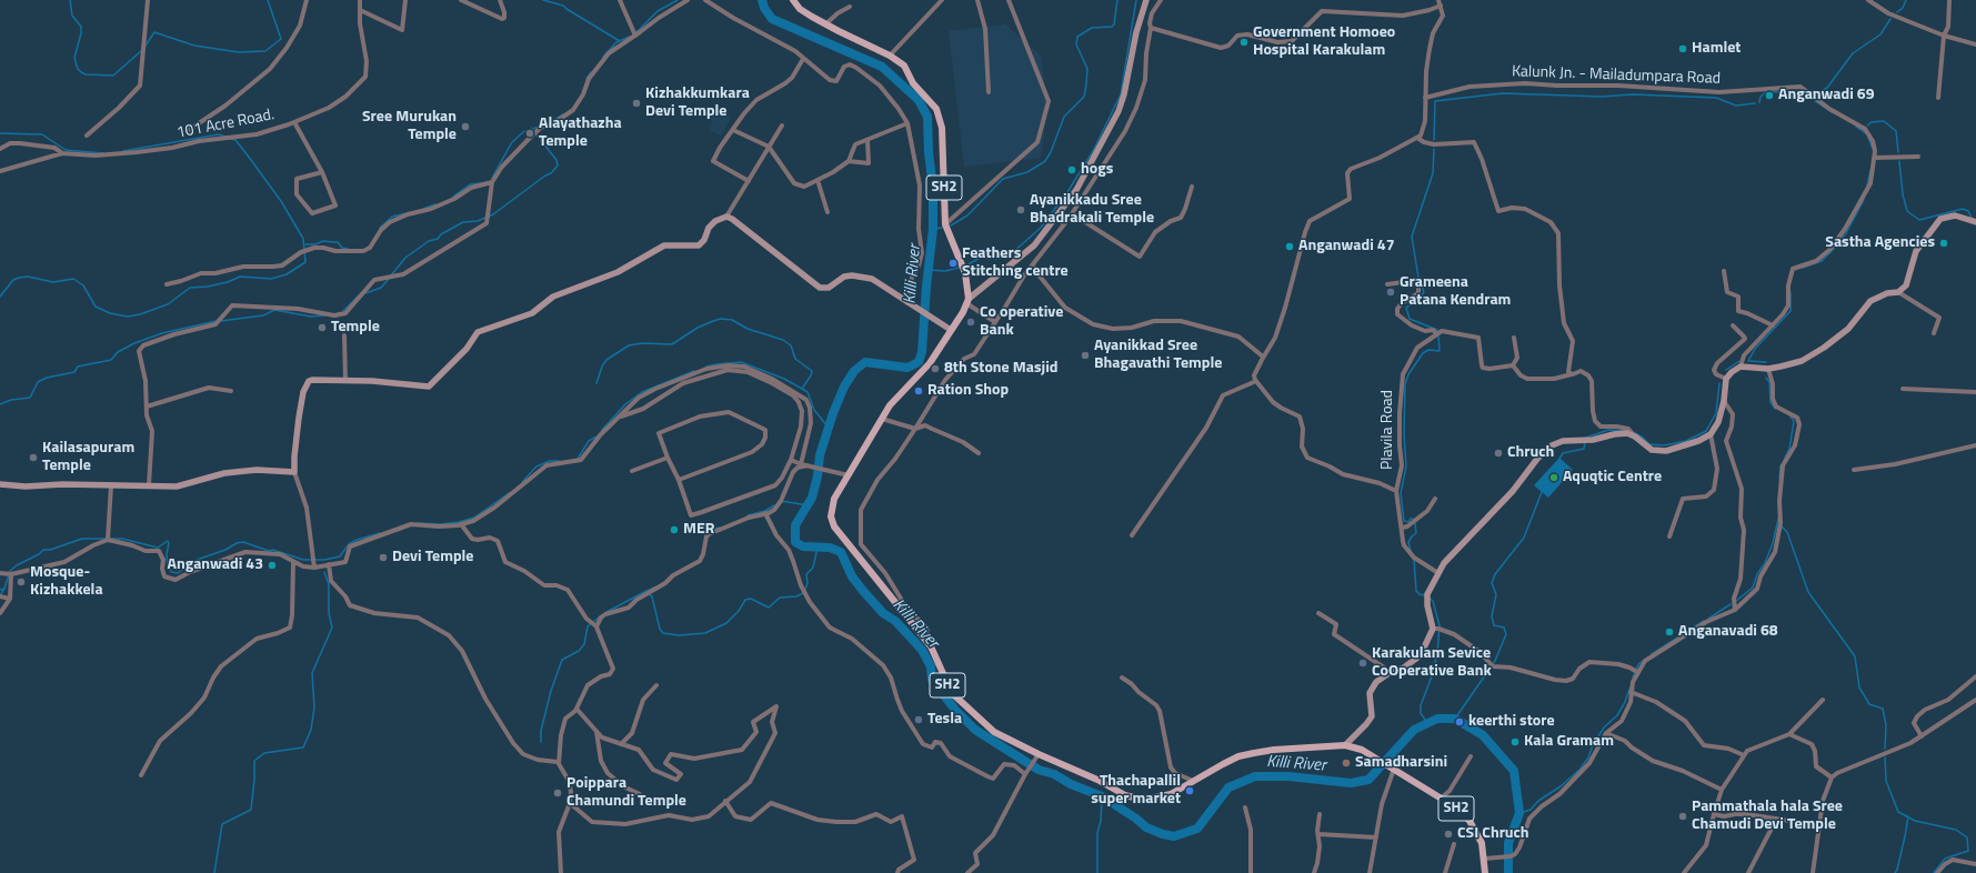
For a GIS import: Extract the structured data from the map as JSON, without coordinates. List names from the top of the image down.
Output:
{
  "streets": {
    "main road": ["SH2"],
    "street": ["Kalunk Jn. - Mailadumpara Road", "101 Acre Road.", "Plavila Road"]
  },
  "water": ["Killi River"],
  "places": [
    "Government Homoeo Hospital Karakulam",
    "Hamlet",
    "Anganwadi 69",
    "Kizhakkumkara Devi Temple",
    "Sree Murukan Temple",
    "Alayathazha Temple",
    "hogs",
    "Ayanikkadu Sree Bhadrakali Temple",
    "Sastha Agencies",
    "Anganwadi 47",
    "Feathers Stitching centre",
    "Grameena Patana Kendram",
    "Co operative Bank",
    "Temple",
    "Ayanikkad Sree Bhagavathi Temple",
    "8th Stone Masjid",
    "Ration Shop",
    "Chruch",
    "Kailasapuram Temple",
    "Aquqtic Centre",
    "MER",
    "Devi Temple",
    "Anganwadi 43",
    "Mosque- Kizhakkela",
    "Anganavadi 68",
    "Karakulam Sevice CoOperative Bank",
    "Tesla",
    "keerthi store",
    "Kala Gramam",
    "Samadharsini",
    "Thachapallil super market",
    "Poippara Chamundi Temple",
    "Pammathala hala Sree Chamudi Devi Temple",
    "CSI Chruch"
  ]
}
